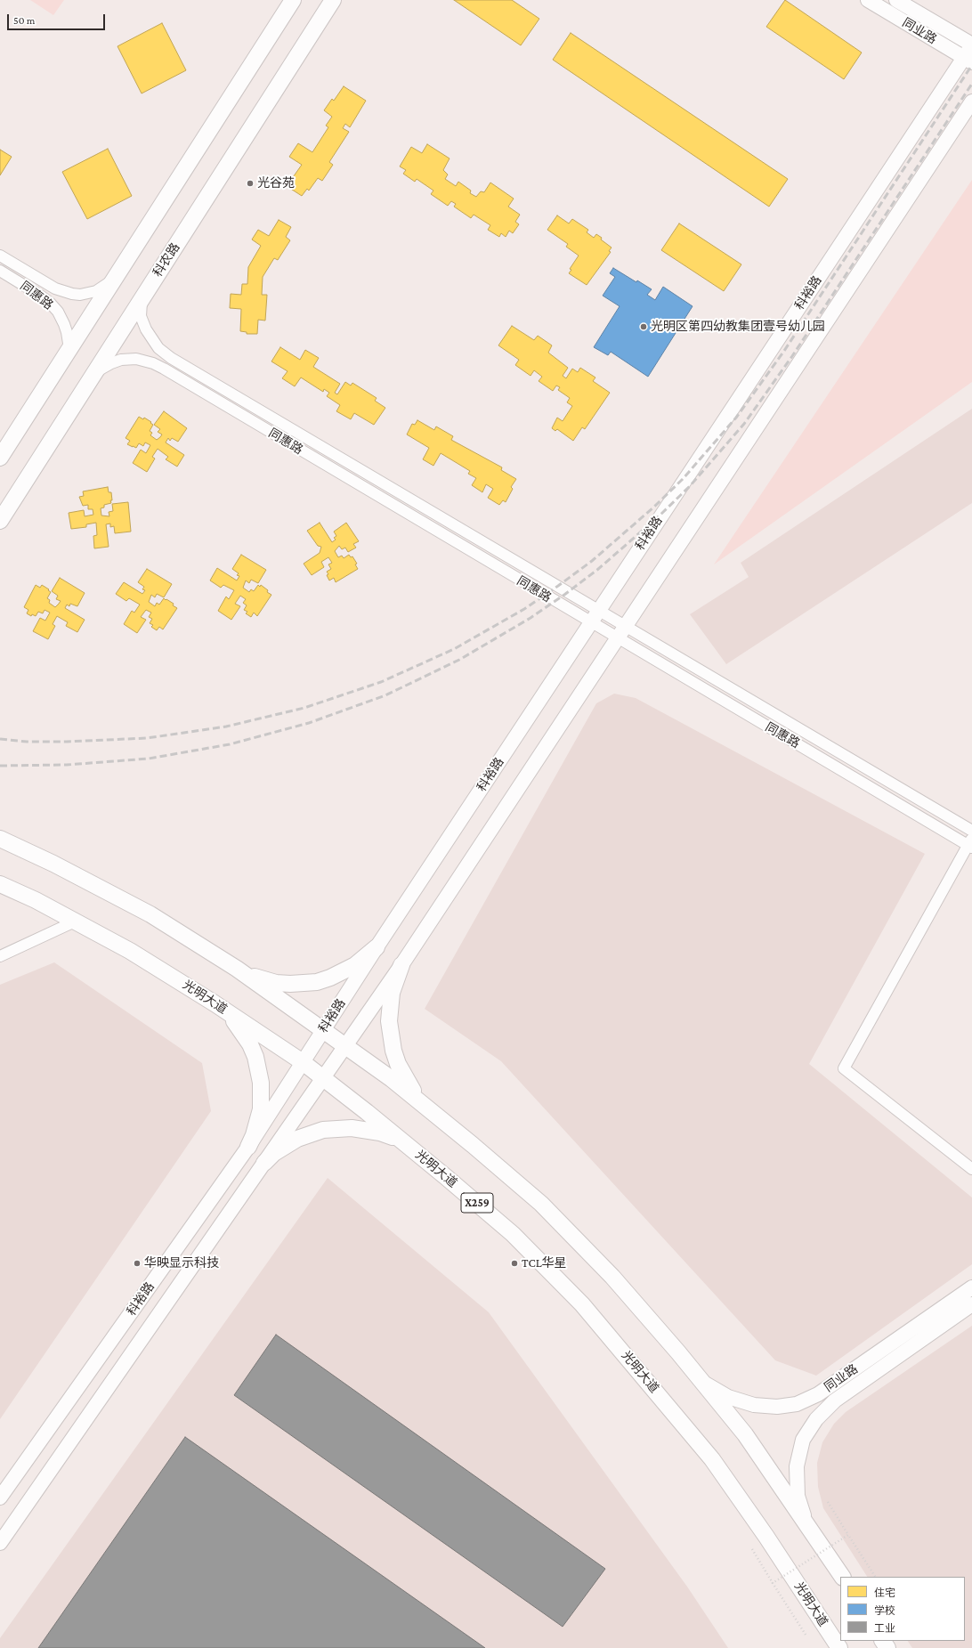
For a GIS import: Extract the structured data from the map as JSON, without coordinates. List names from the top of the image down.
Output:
{
  "streets": {
    "main road": [
      "同业路",
      "科农路",
      "科裕路",
      "光明大道",
      "X259"
    ],
    "street": ["同惠路"]
  },
  "crossings": [
    ["同业路", "科裕路"],
    ["科农路", "同惠路"],
    ["科裕路", "同惠路"],
    ["科裕路", "光明大道"]
  ],
  "places": [
    "光谷苑",
    "光明区第四幼教集团壹号幼儿园",
    "华映显示科技",
    "TCL华星"
  ],
  "legend": ["住宅", "学校", "工业"],
  "scale_bar": "50 m"
}
